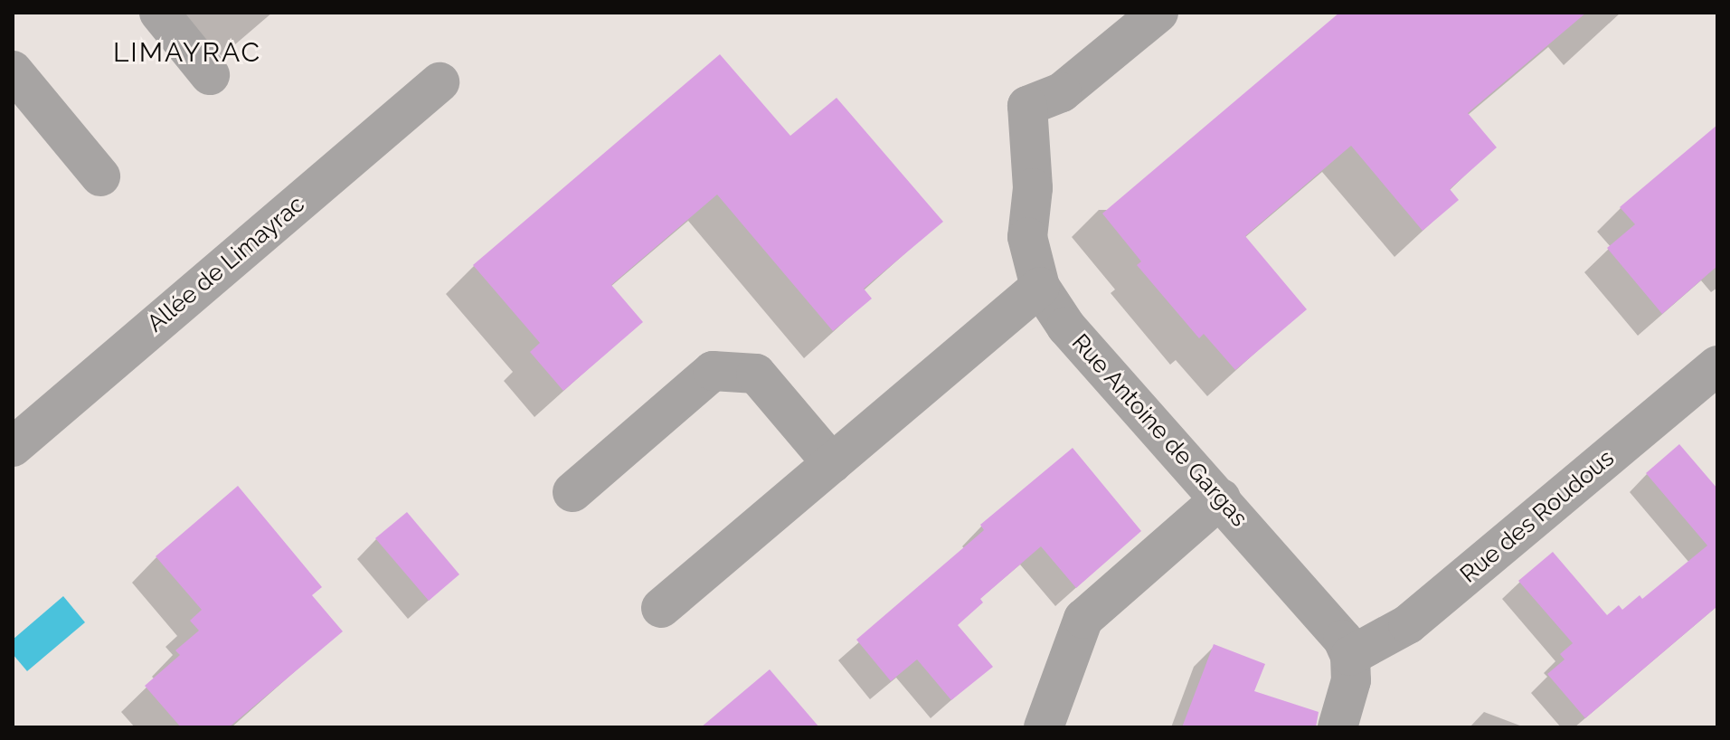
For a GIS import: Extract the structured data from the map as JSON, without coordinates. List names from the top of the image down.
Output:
{
  "streets": {
    "street": ["Allée de Limayrac", "Rue Antoine de Gargas", "Rue des Roudous"]
  },
  "crossings": [
    ["Rue Antoine de Gargas", "Rue des Roudous"]
  ],
  "districts": ["LIMAYRAC"]
}
